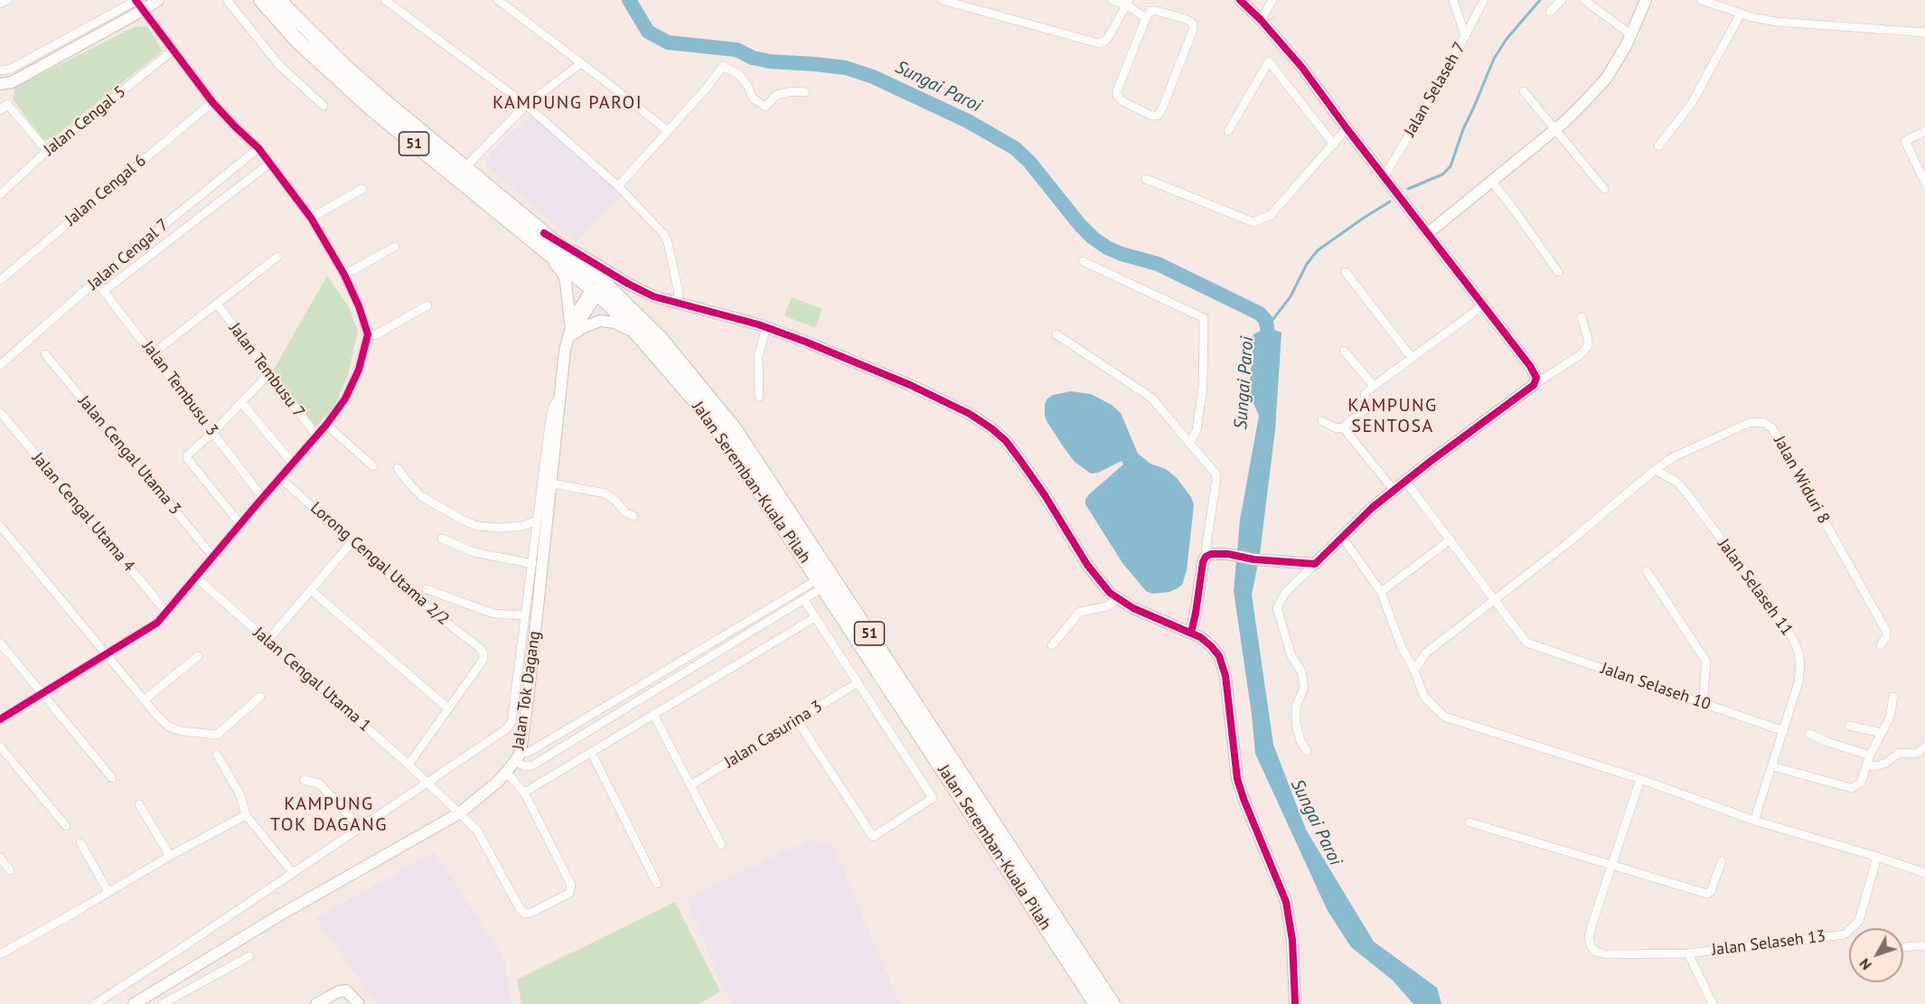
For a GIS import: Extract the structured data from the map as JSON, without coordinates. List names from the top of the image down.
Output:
{
  "streets": {
    "highway": ["51", "Jalan Seremban-Kuala Pilah"],
    "street": [
      "Jalan Selaseh 7",
      "Jalan Cengal 5",
      "Jalan Cengal 6",
      "Jalan Cengal 7",
      "Jalan Tembusu 7",
      "Jalan Tembusu 3",
      "Jalan Cengal Utama 3",
      "Jalan Widuri 8",
      "Jalan Cengal Utama 4",
      "Lorong Cengal Utama 2/2",
      "Jalan Selaseh 11",
      "Jalan Cengal Utama 1",
      "Jalan Selaseh 10",
      "Jalan Tok Dagang",
      "Jalan Casurina 3",
      "Jalan Selaseh 13"
    ]
  },
  "crossings": [
    ["Jalan Cengal 7", "Jalan Tembusu 3"],
    ["Jalan Widuri 8", "Jalan Selaseh 11"],
    ["Jalan Widuri 8", "Jalan Selaseh 10"],
    ["Jalan Seremban-Kuala Pilah", "Jalan Tok Dagang"],
    ["Jalan Selaseh 11", "Jalan Selaseh 10"],
    ["Jalan Cengal Utama 1", "Jalan Tok Dagang"]
  ],
  "districts": ["KAMPUNG PAROI", "KAMPUNG SENTOSA", "KAMPUNG TOK DAGANG"],
  "water": ["Sungai Paroi"],
  "north": "bottom left"
}
